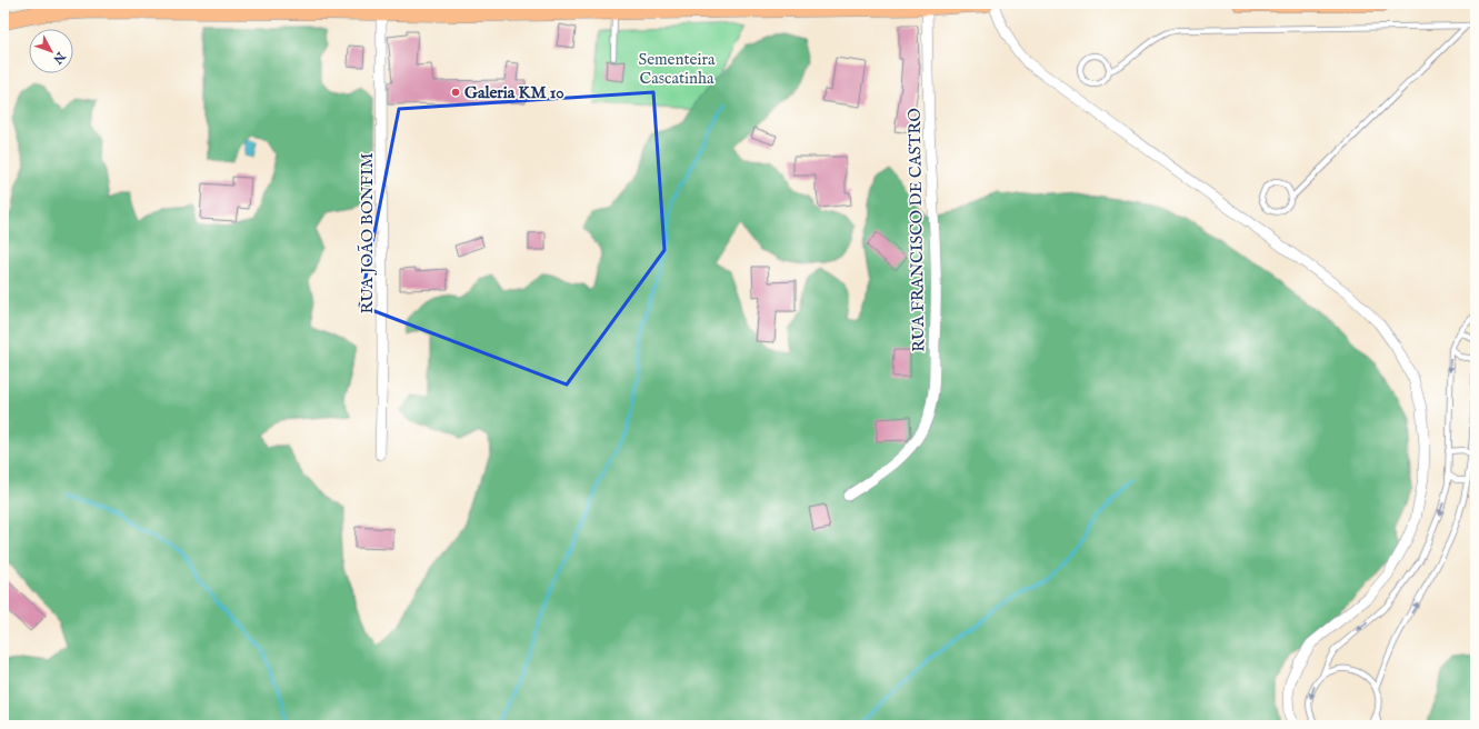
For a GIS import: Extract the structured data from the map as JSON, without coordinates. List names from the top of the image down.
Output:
{
  "streets": {
    "street": ["RUA FRANCISCO DE CASTRO", "RUA JOÃO BONFIM"]
  },
  "parks": ["Sementeira Cascatinha"],
  "places": ["Galeria KM 10"],
  "north": "bottom right"
}
